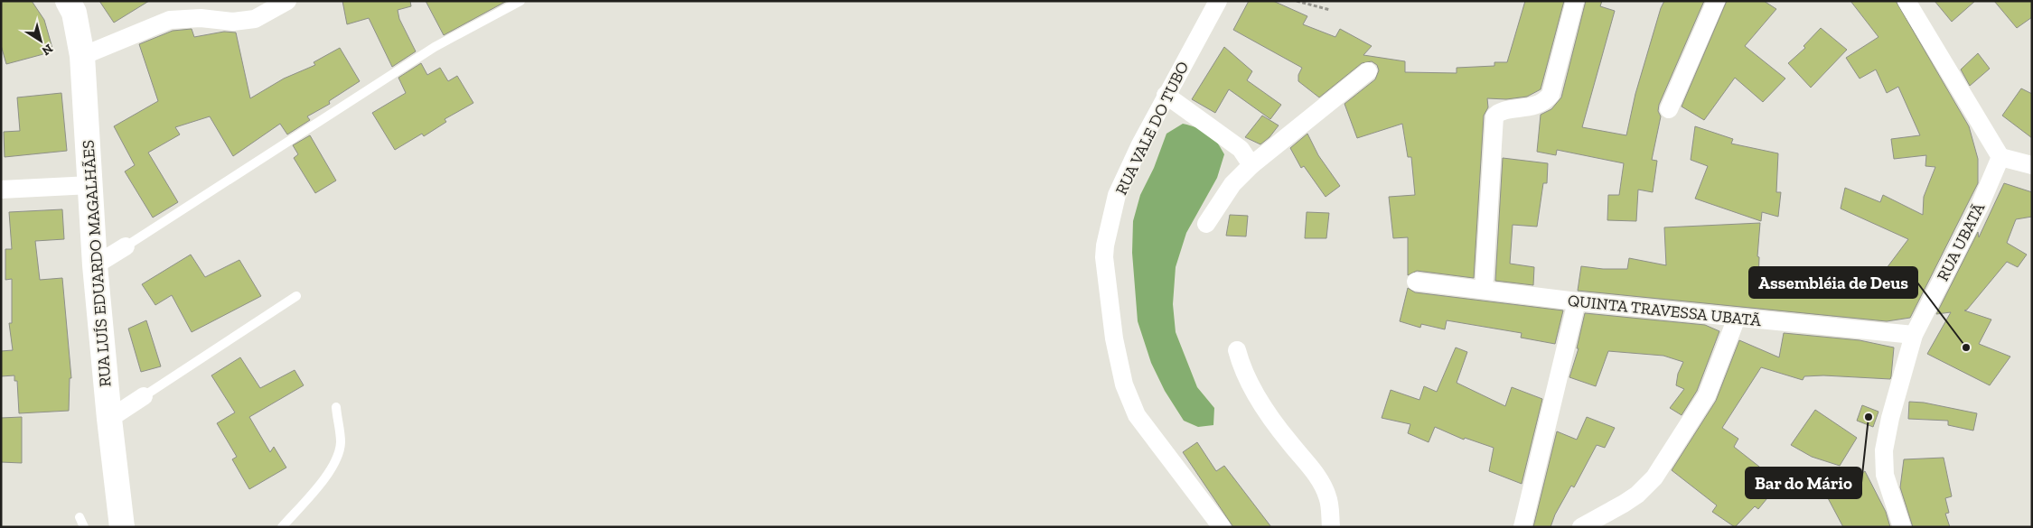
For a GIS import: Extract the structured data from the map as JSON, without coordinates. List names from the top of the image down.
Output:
{
  "streets": {
    "main road": ["RUA LUÍS EDUARDO MAGALHÃES"],
    "street": ["RUA VALE DO TUBO", "RUA UBATÃ", "QUINTA TRAVESSA UBATÃ"]
  },
  "crossings": [
    ["RUA UBATÃ", "QUINTA TRAVESSA UBATÃ"]
  ],
  "places": ["Assembléia de Deus", "Bar do Mário"],
  "north": "bottom right"
}
